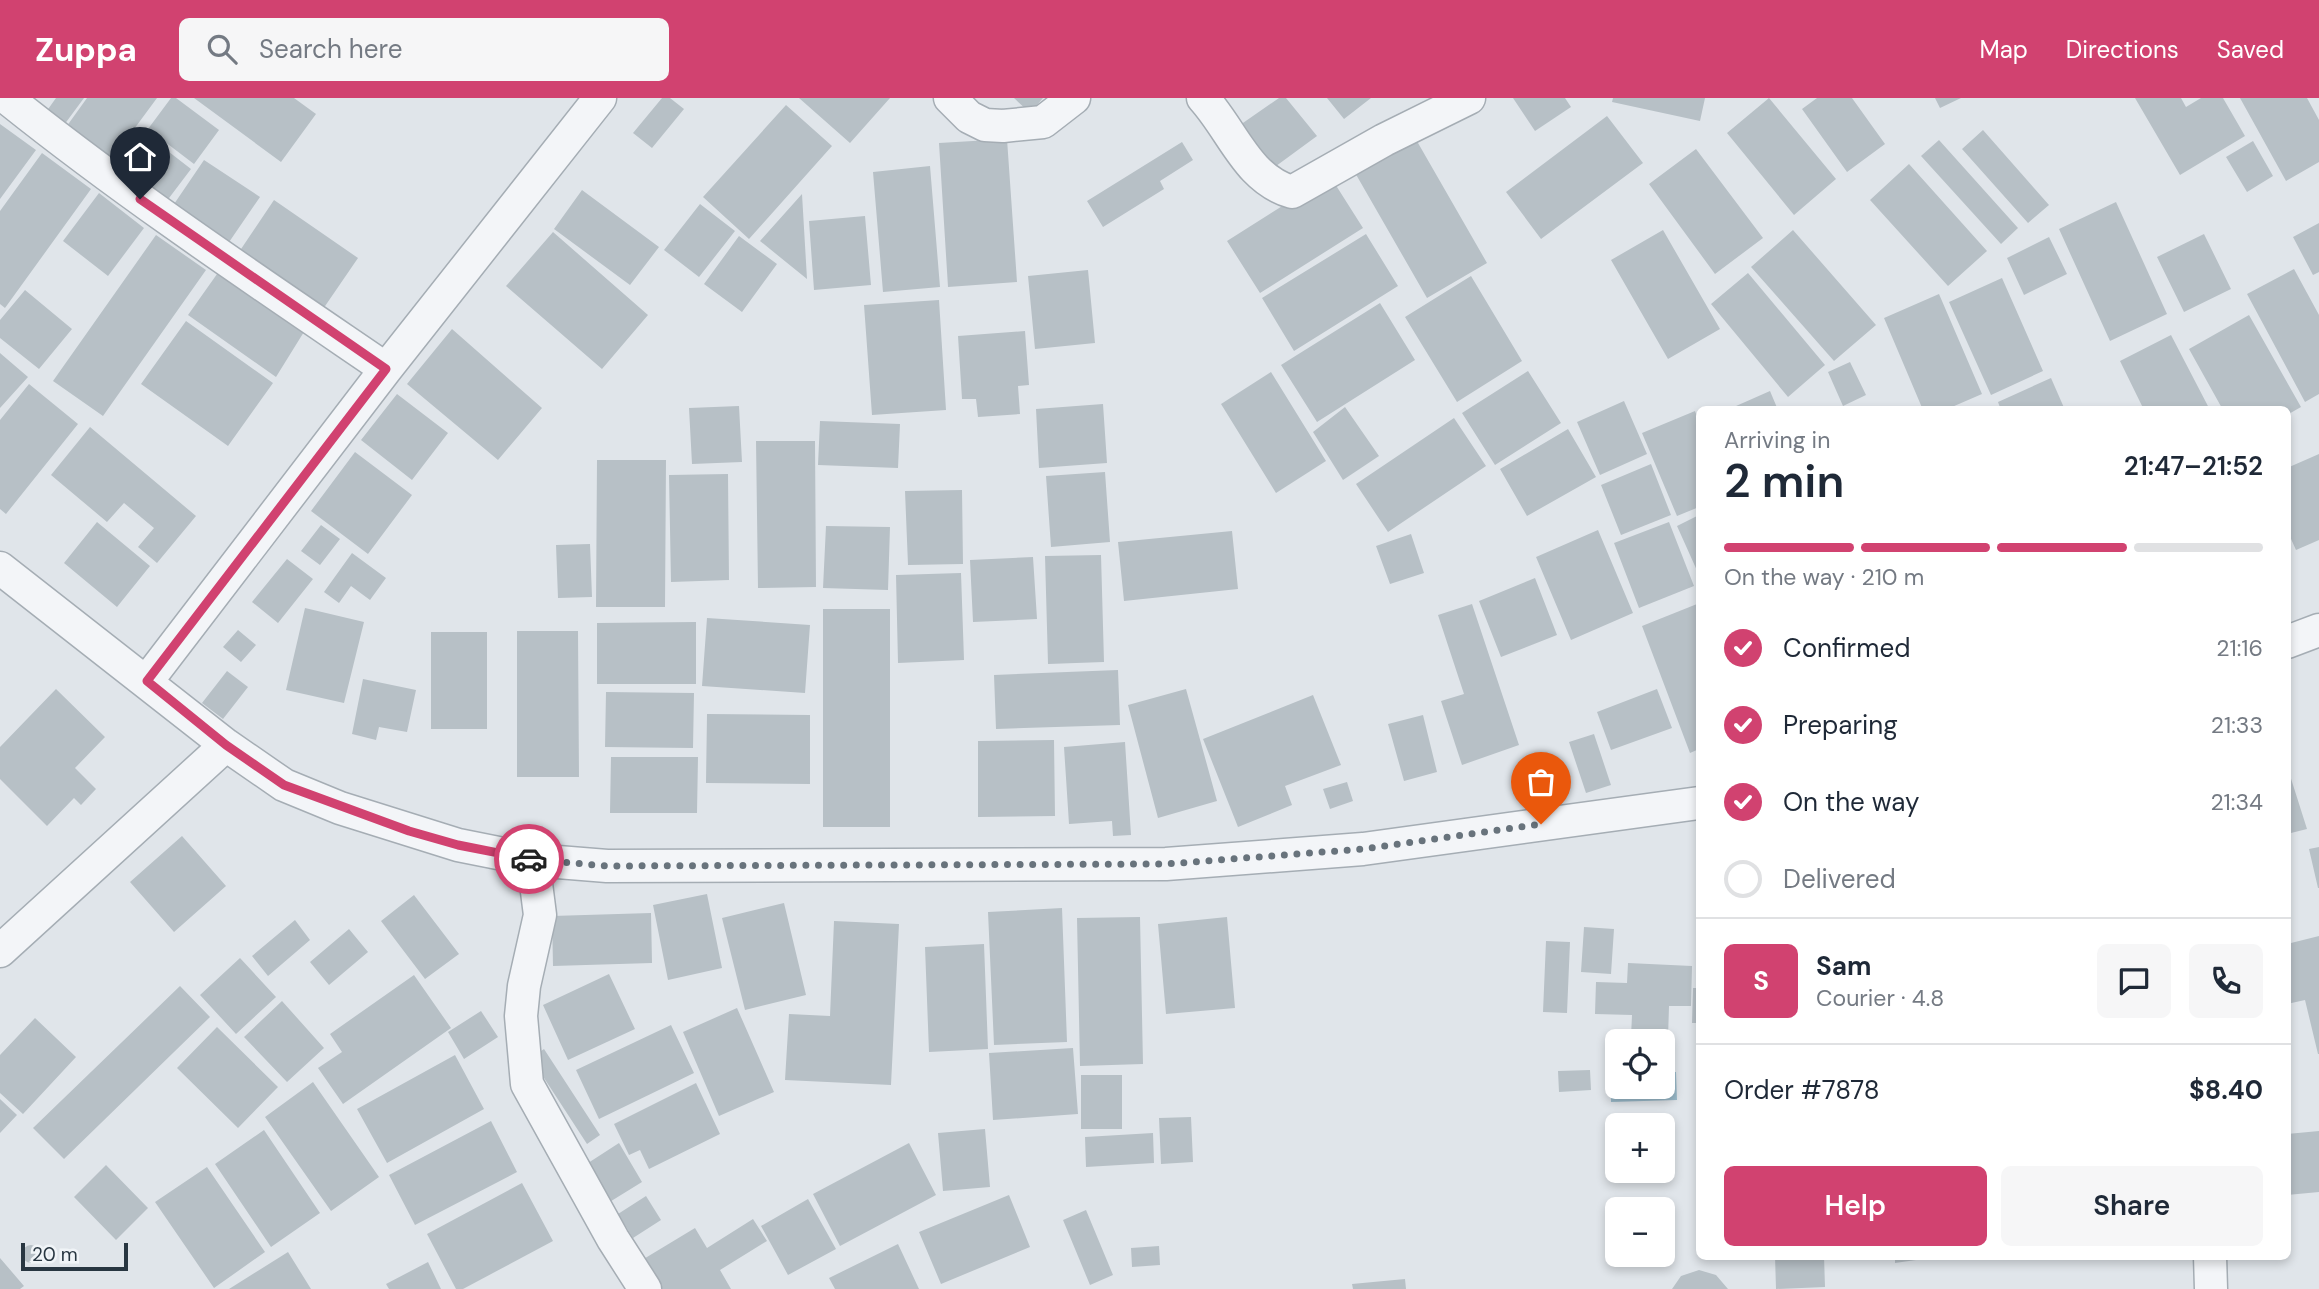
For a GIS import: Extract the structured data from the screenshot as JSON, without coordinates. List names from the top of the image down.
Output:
{
  "scale_bar": "20 m",
  "page": {
    "header": "Zuppa",
    "search": "Search here",
    "nav": ["Map", "Directions", "Saved"],
    "heading": ["2 min", "Arriving in", "21:47–21:52"],
    "panel": [
      "Sam",
      "Courier · 4.8",
      "Order #7878",
      "$8.40"
    ],
    "bar": "On the way · 210 m",
    "list": [
      ["Confirmed", "21:16"],
      ["Preparing", "21:33"],
      ["On the way", "21:34"],
      "Delivered"
    ],
    "round": "S",
    "map_buttons": ["+", "−"],
    "buttons": ["Help", "Share"],
    "scale": "20 m"
  }
}
